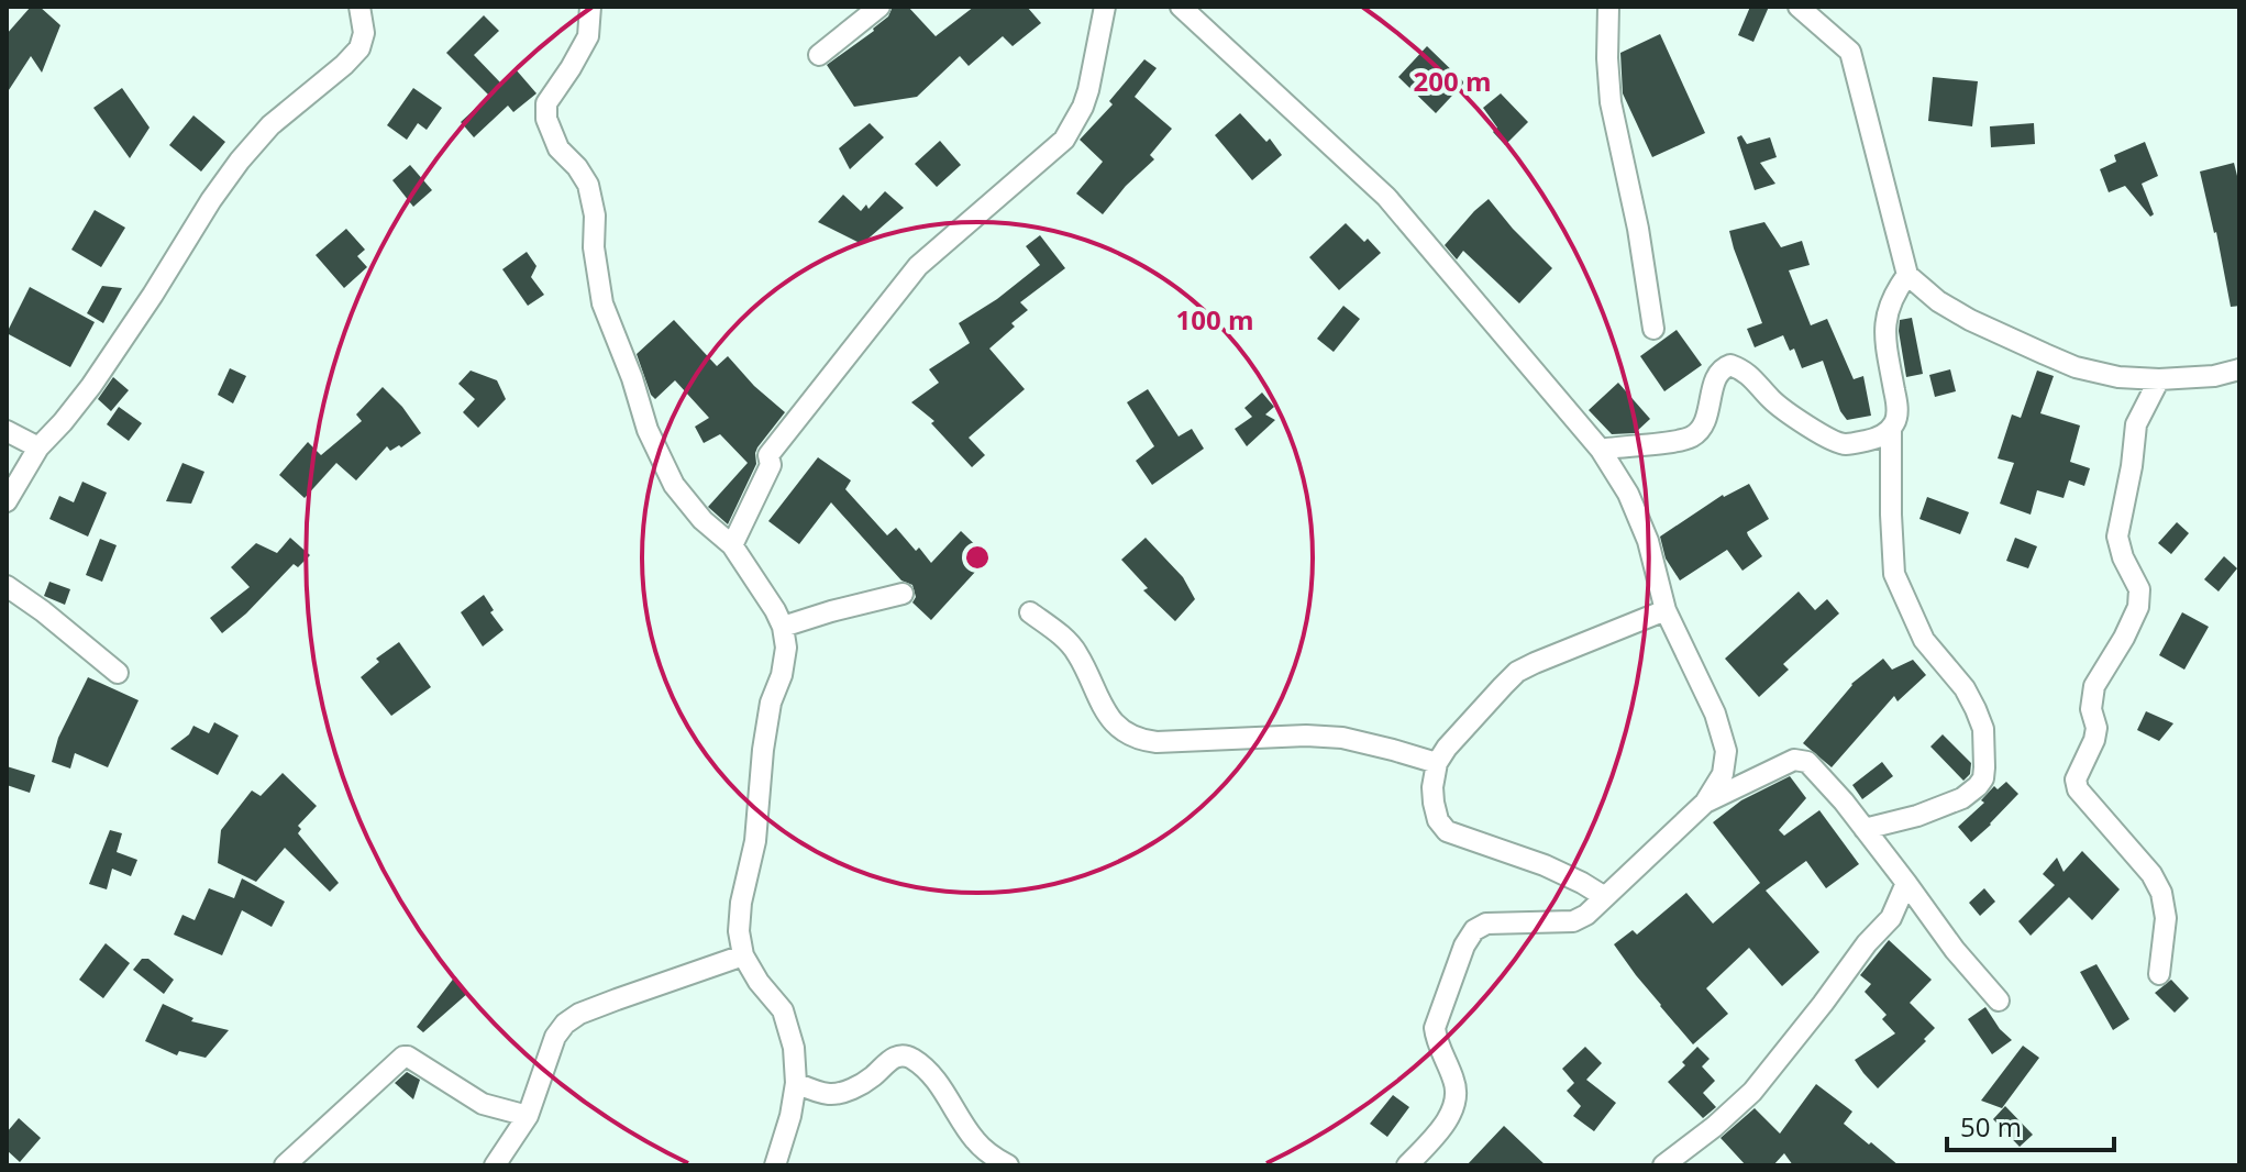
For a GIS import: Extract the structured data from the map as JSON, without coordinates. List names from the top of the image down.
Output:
{
  "scale_bar": "50 m",
  "rings": ["200 m", "100 m"]
}
